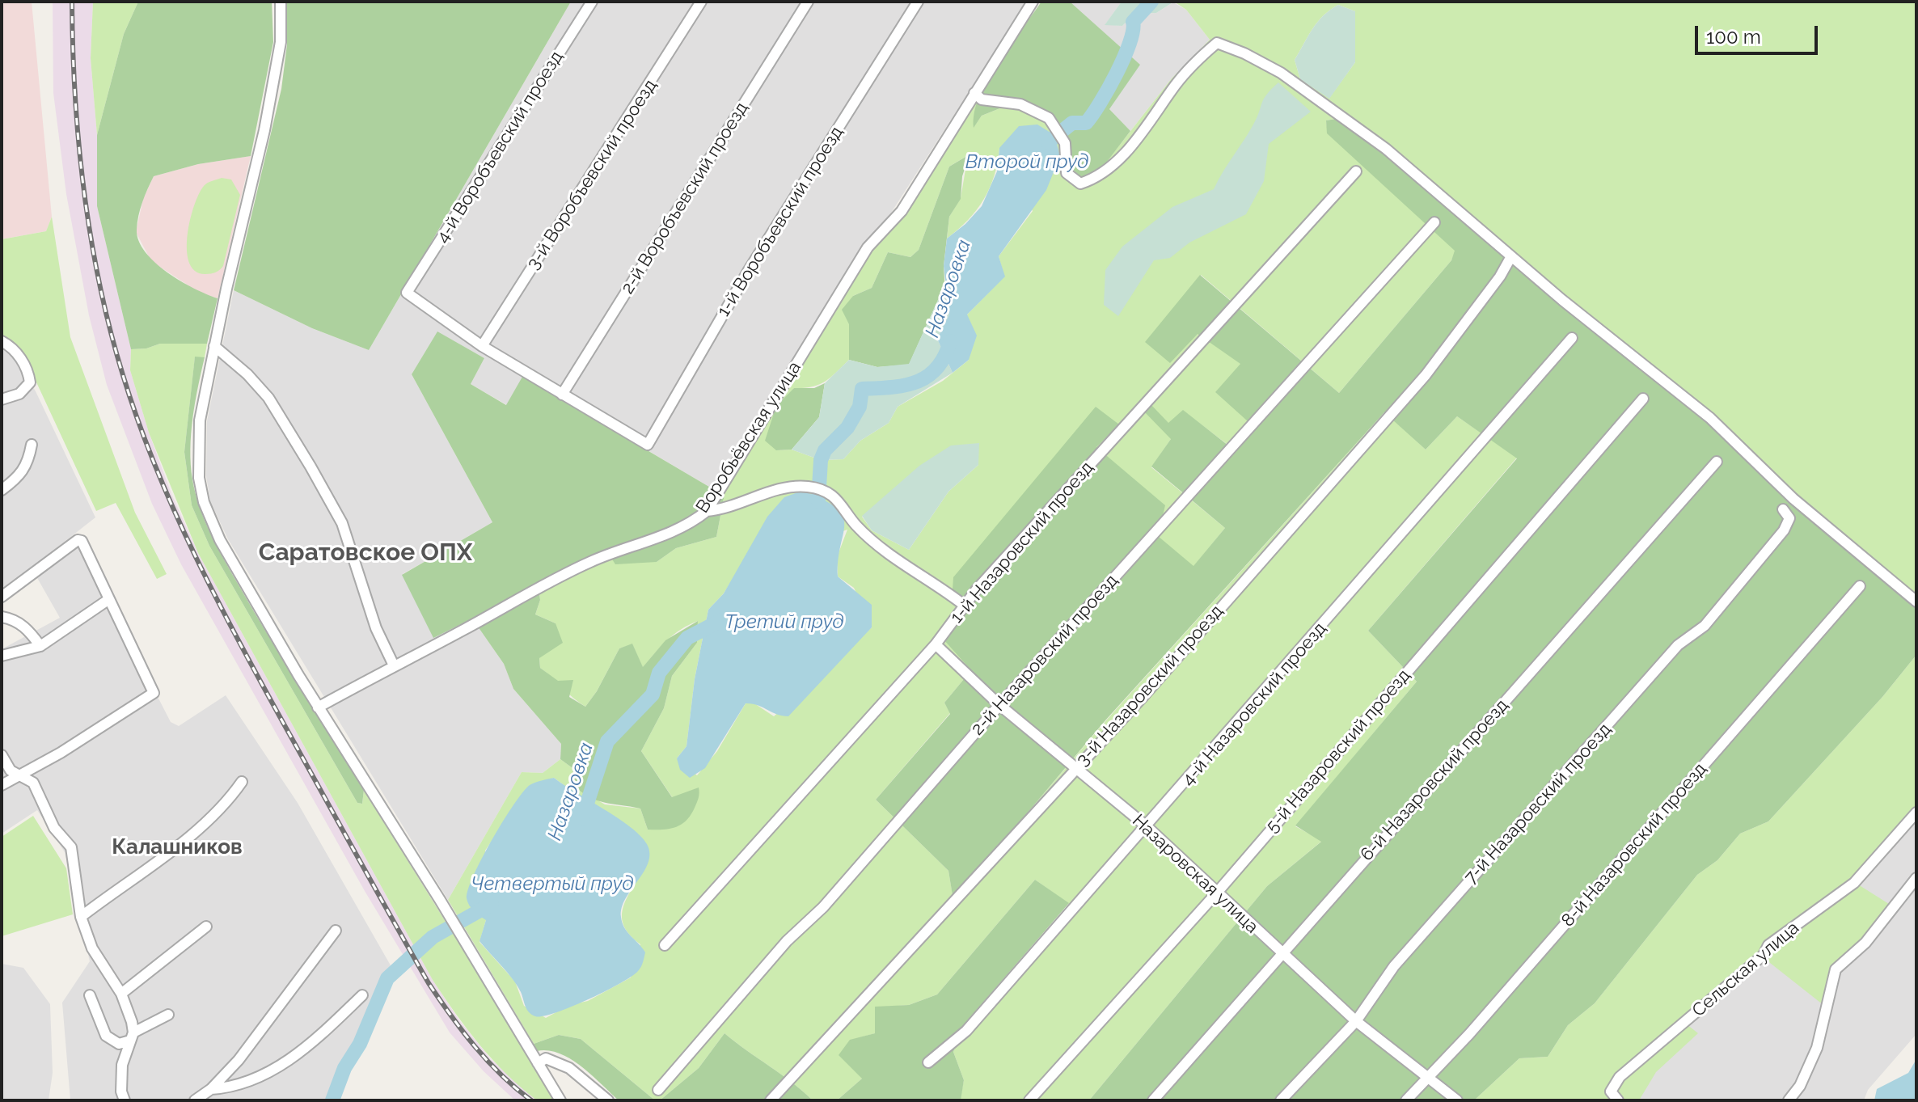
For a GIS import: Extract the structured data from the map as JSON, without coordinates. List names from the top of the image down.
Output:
{
  "streets": {
    "street": [
      "4-й Воробъевский проезд",
      "3-й Воробъевский проезд",
      "2-й Воробъевский проезд",
      "1-й Воробъевский проезд",
      "Воробьёвская улица",
      "1-й Назаровский проезд",
      "2-й Назаровский проезд",
      "3-й Назаровский проезд",
      "4-й Назаровский проезд",
      "5-й Назаровский проезд",
      "6-й Назаровский проезд",
      "7-й Назаровский проезд",
      "8-й Назаровский проезд",
      "Назаровская улица",
      "Сельская улица"
    ]
  },
  "crossings": [
    ["4-й Воробъевский проезд", "3-й Воробъевский проезд"],
    ["2-й Воробъевский проезд", "1-й Воробъевский проезд"],
    ["1-й Назаровский проезд", "Назаровская улица"],
    ["2-й Назаровский проезд", "Назаровская улица"],
    ["3-й Назаровский проезд", "Назаровская улица"],
    ["4-й Назаровский проезд", "Назаровская улица"],
    ["5-й Назаровский проезд", "Назаровская улица"],
    ["6-й Назаровский проезд", "Назаровская улица"],
    ["7-й Назаровский проезд", "Назаровская улица"],
    ["8-й Назаровский проезд", "Назаровская улица"]
  ],
  "districts": ["Саратовское ОПХ", "Калашников"],
  "water": [
    "Второй пруд",
    "Назаровка",
    "Третий пруд",
    "Четвертый пруд"
  ],
  "scale_bar": "100 m"
}
